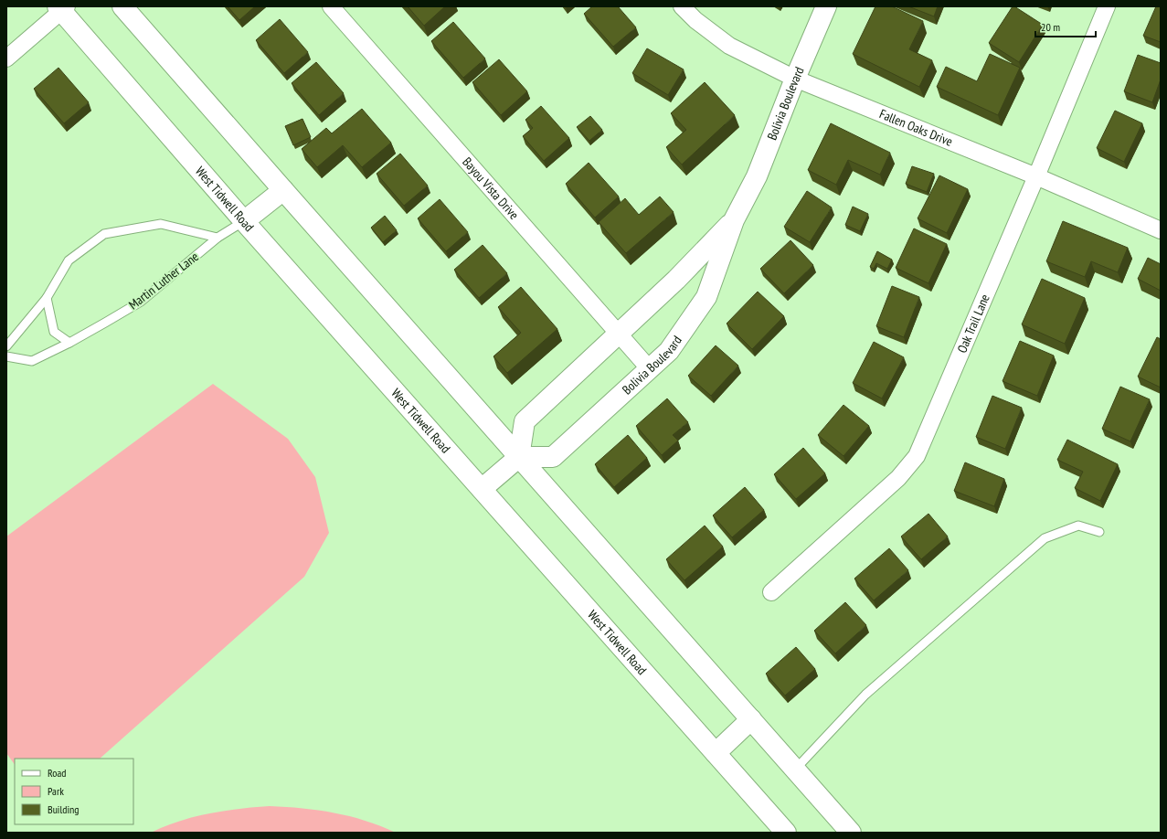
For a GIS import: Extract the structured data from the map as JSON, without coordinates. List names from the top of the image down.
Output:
{
  "streets": {
    "main road": ["Bolivia Boulevard", "West Tidwell Road"],
    "street": ["Fallen Oaks Drive", "Bayou Vista Drive", "Oak Trail Lane"],
    "lane": ["Martin Luther Lane"]
  },
  "crossings": [
    ["Bolivia Boulevard", "Fallen Oaks Drive"],
    ["Bolivia Boulevard", "Bayou Vista Drive"],
    ["Fallen Oaks Drive", "Oak Trail Lane"],
    ["West Tidwell Road", "Martin Luther Lane"]
  ],
  "legend": ["Road", "Park", "Building"],
  "scale_bar": "20 m"
}
